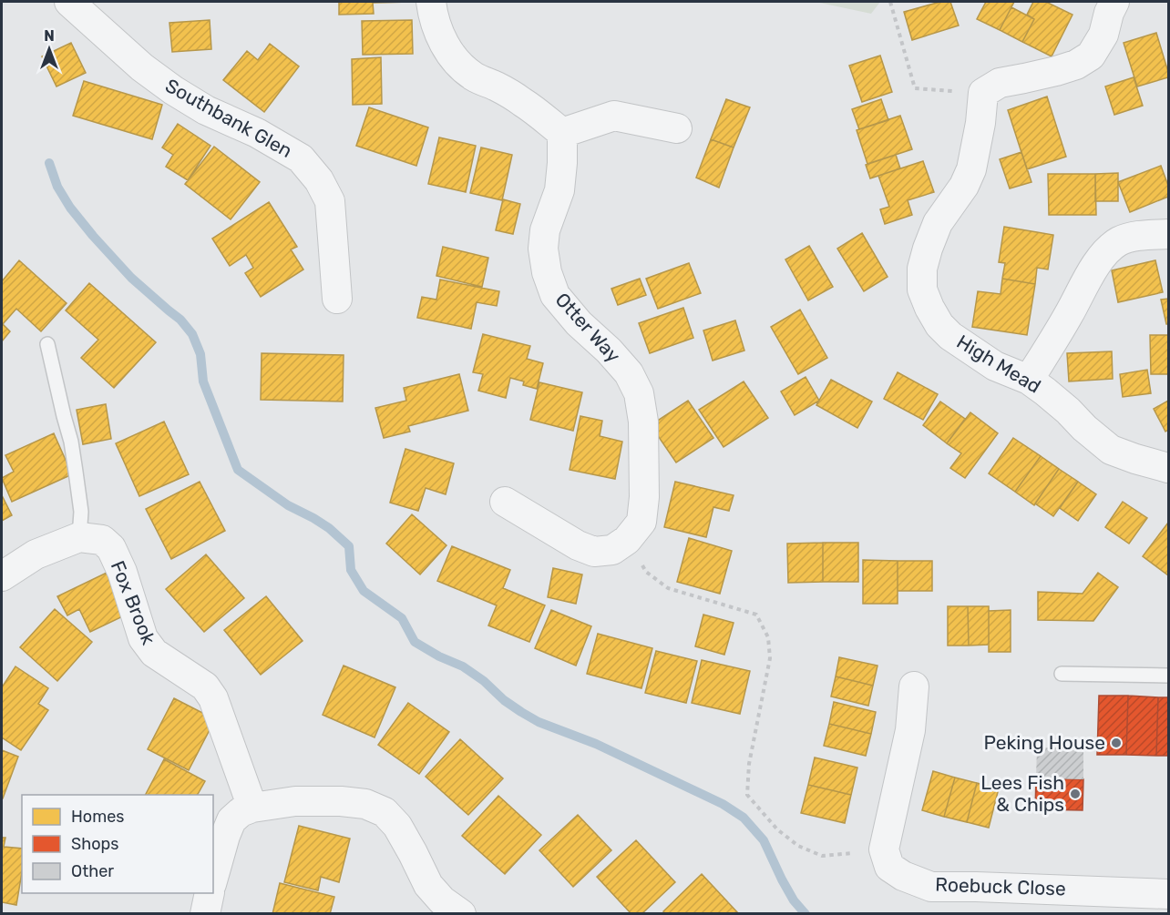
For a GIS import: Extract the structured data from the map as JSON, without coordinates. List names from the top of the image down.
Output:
{
  "streets": {
    "street": [
      "Southbank Glen",
      "Otter Way",
      "High Mead",
      "Fox Brook",
      "Roebuck Close"
    ]
  },
  "places": ["Peking House", "Lees Fish & Chips"],
  "legend": ["Homes", "Shops", "Other"],
  "north": "top"
}
